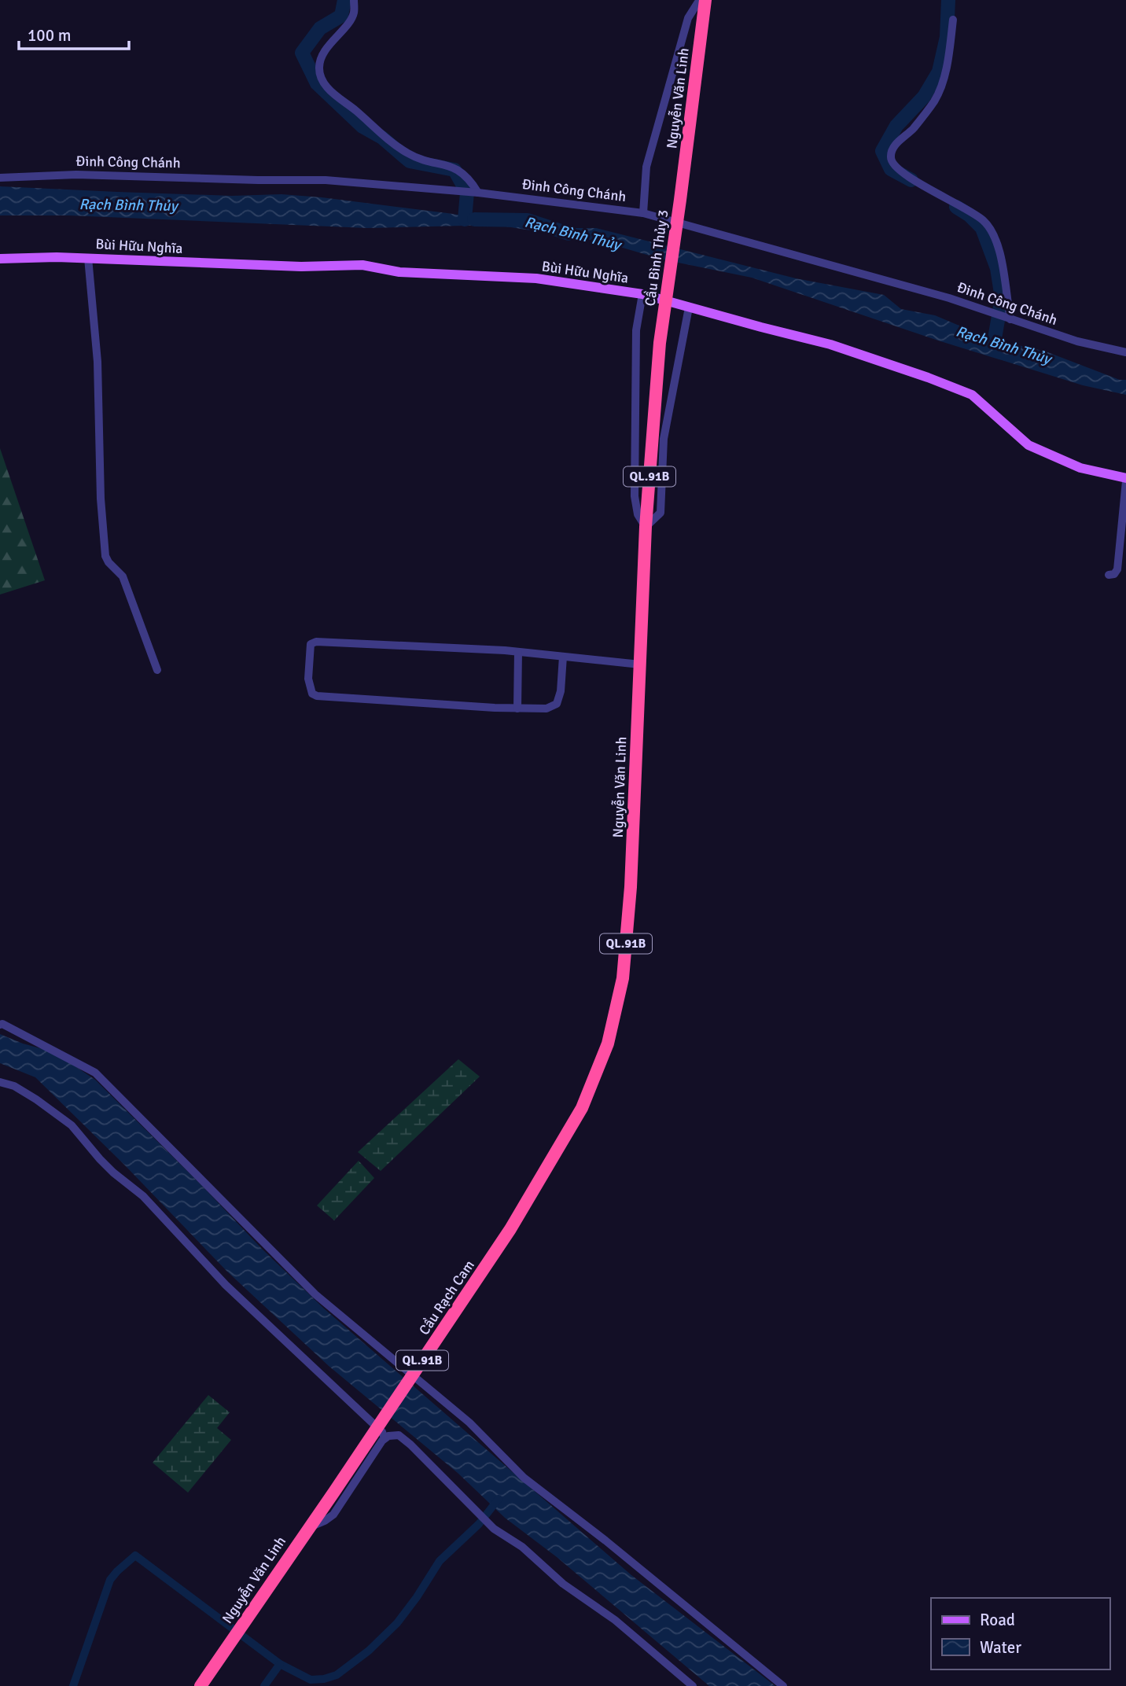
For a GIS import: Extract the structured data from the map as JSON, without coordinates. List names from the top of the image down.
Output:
{
  "streets": {
    "highway": [
      "Nguyễn Văn Linh",
      "Cầu Bình Thủy 3",
      "QL.91B",
      "Cầu Rạch Cam"
    ],
    "main road": ["Bùi Hữu Nghĩa"],
    "street": ["Đinh Công Chánh"]
  },
  "crossings": [
    ["Nguyễn Văn Linh", "Cầu Bình Thủy 3"],
    ["Nguyễn Văn Linh", "Cầu Rạch Cam"]
  ],
  "water": ["Rạch Bình Thủy"],
  "legend": ["Road", "Water"],
  "scale_bar": "100 m"
}
